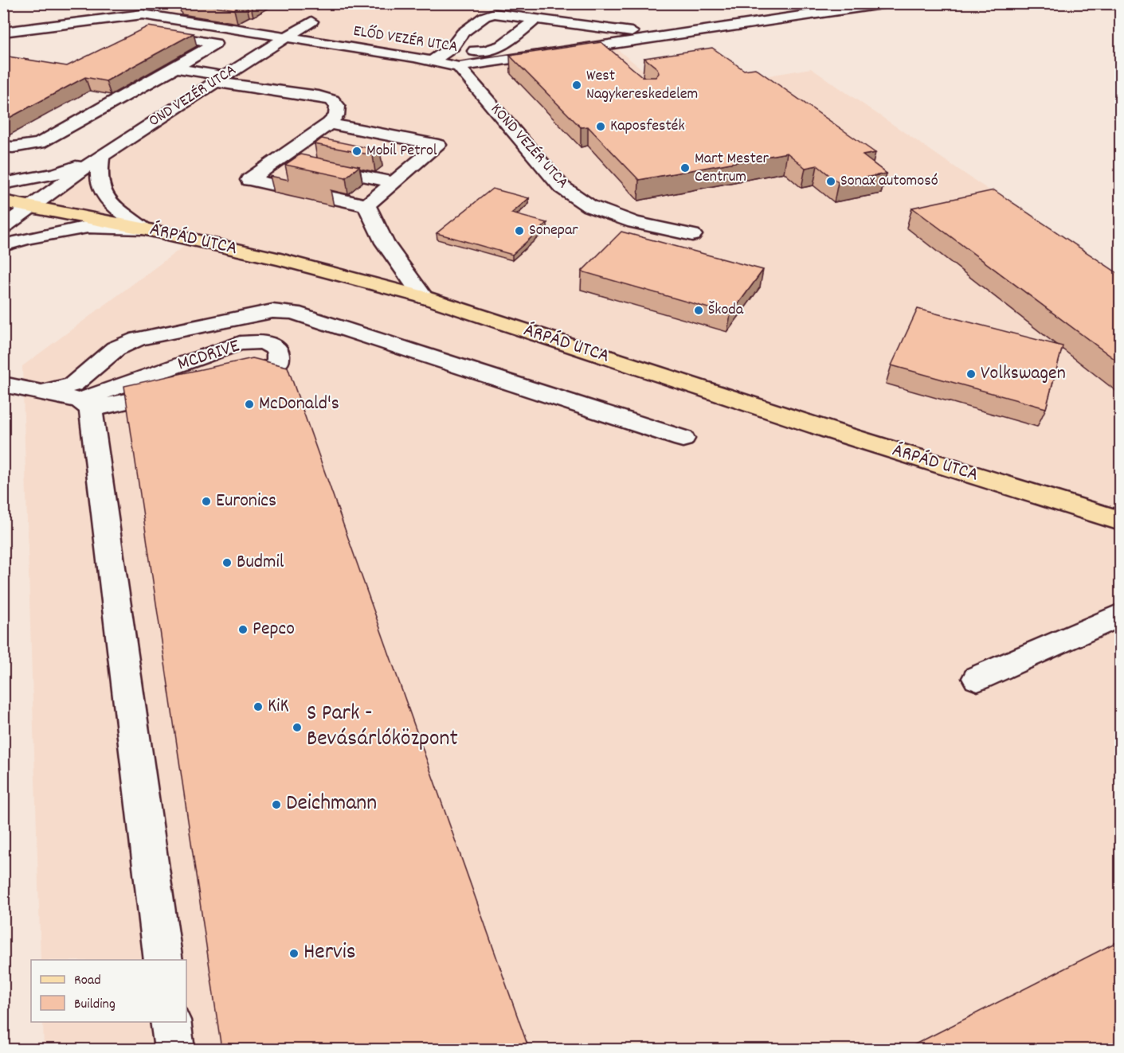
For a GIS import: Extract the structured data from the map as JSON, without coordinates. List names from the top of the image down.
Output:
{
  "streets": {
    "main road": ["ÁRPÁD UTCA"],
    "street": [
      "ELŐD VEZÉR UTCA",
      "OND VEZÉR UTCA",
      "KOND VEZÉR UTCA",
      "MCDRIVE"
    ]
  },
  "crossings": [
    ["ELŐD VEZÉR UTCA", "OND VEZÉR UTCA"],
    ["ELŐD VEZÉR UTCA", "KOND VEZÉR UTCA"],
    ["OND VEZÉR UTCA", "ÁRPÁD UTCA"]
  ],
  "places": [
    "West Nagykereskedelem",
    "Kaposfesték",
    "Mobil Petrol",
    "Mart Mester Centrum",
    "Sonax automosó",
    "Sonepar",
    "Škoda",
    "Volkswagen",
    "McDonald's",
    "Euronics",
    "Budmil",
    "Pepco",
    "KiK",
    "S Park - Bevásárlóközpont",
    "Deichmann",
    "Hervis"
  ],
  "legend": ["Road", "Building"]
}
